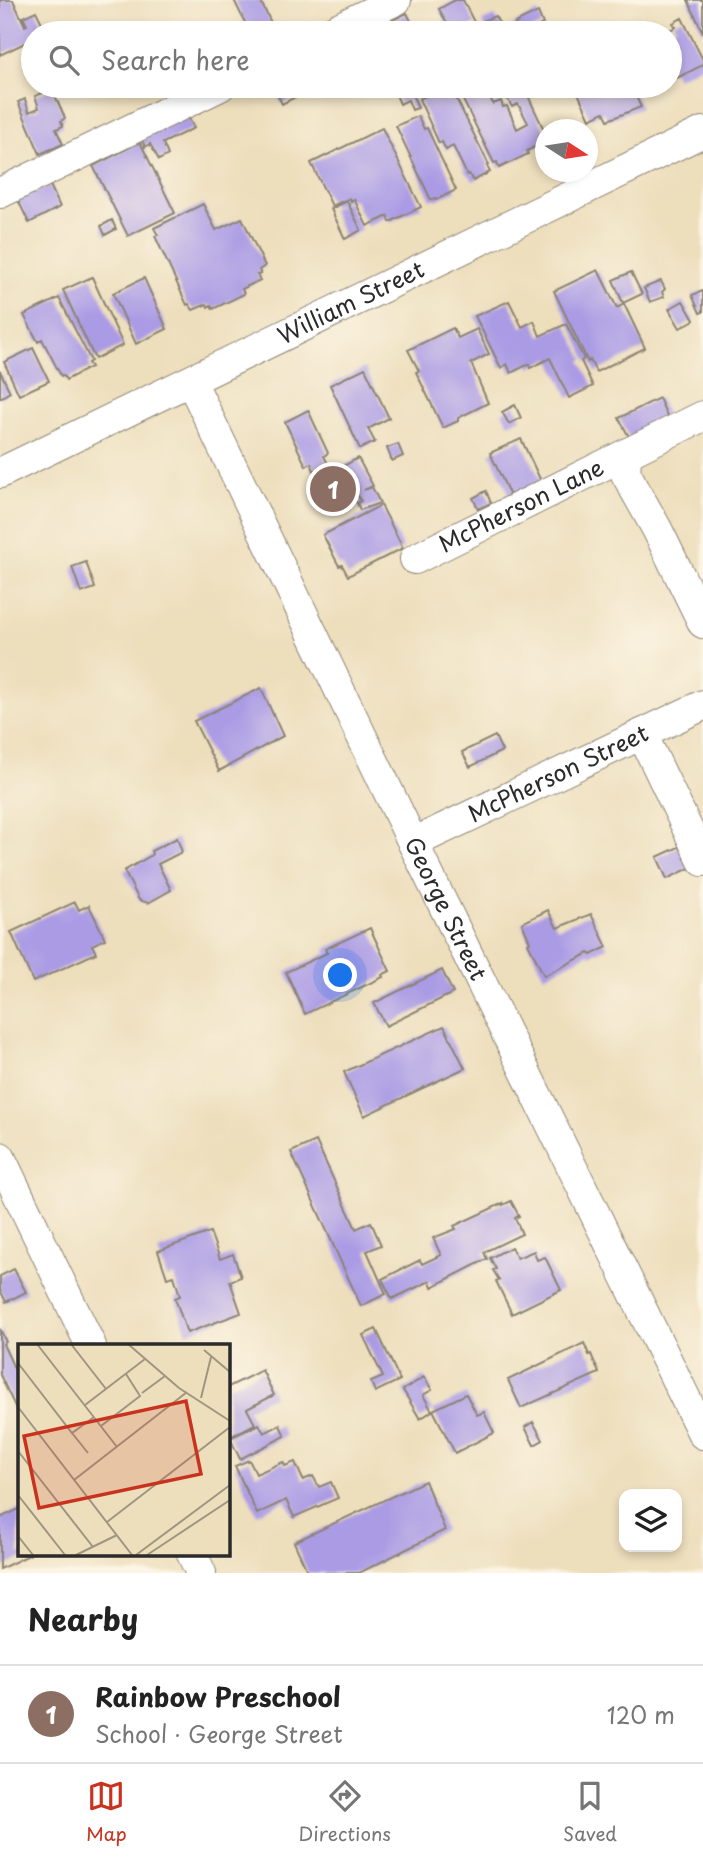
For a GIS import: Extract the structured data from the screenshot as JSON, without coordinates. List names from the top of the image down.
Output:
{
  "streets": {
    "street": [
      "William Street",
      "McPherson Lane",
      "McPherson Street",
      "George Street"
    ]
  },
  "crossings": [
    ["William Street", "George Street"],
    ["McPherson Street", "George Street"]
  ],
  "north": "right",
  "page": {
    "search": "Search here",
    "pins": "1",
    "heading": "Nearby",
    "list": [
      {
        "mark": "1",
        "name": "Rainbow Preschool",
        "note": "School · George Street",
        "value": "120 m"
      }
    ],
    "nav": ["Map", "Directions", "Saved"]
  }
}
